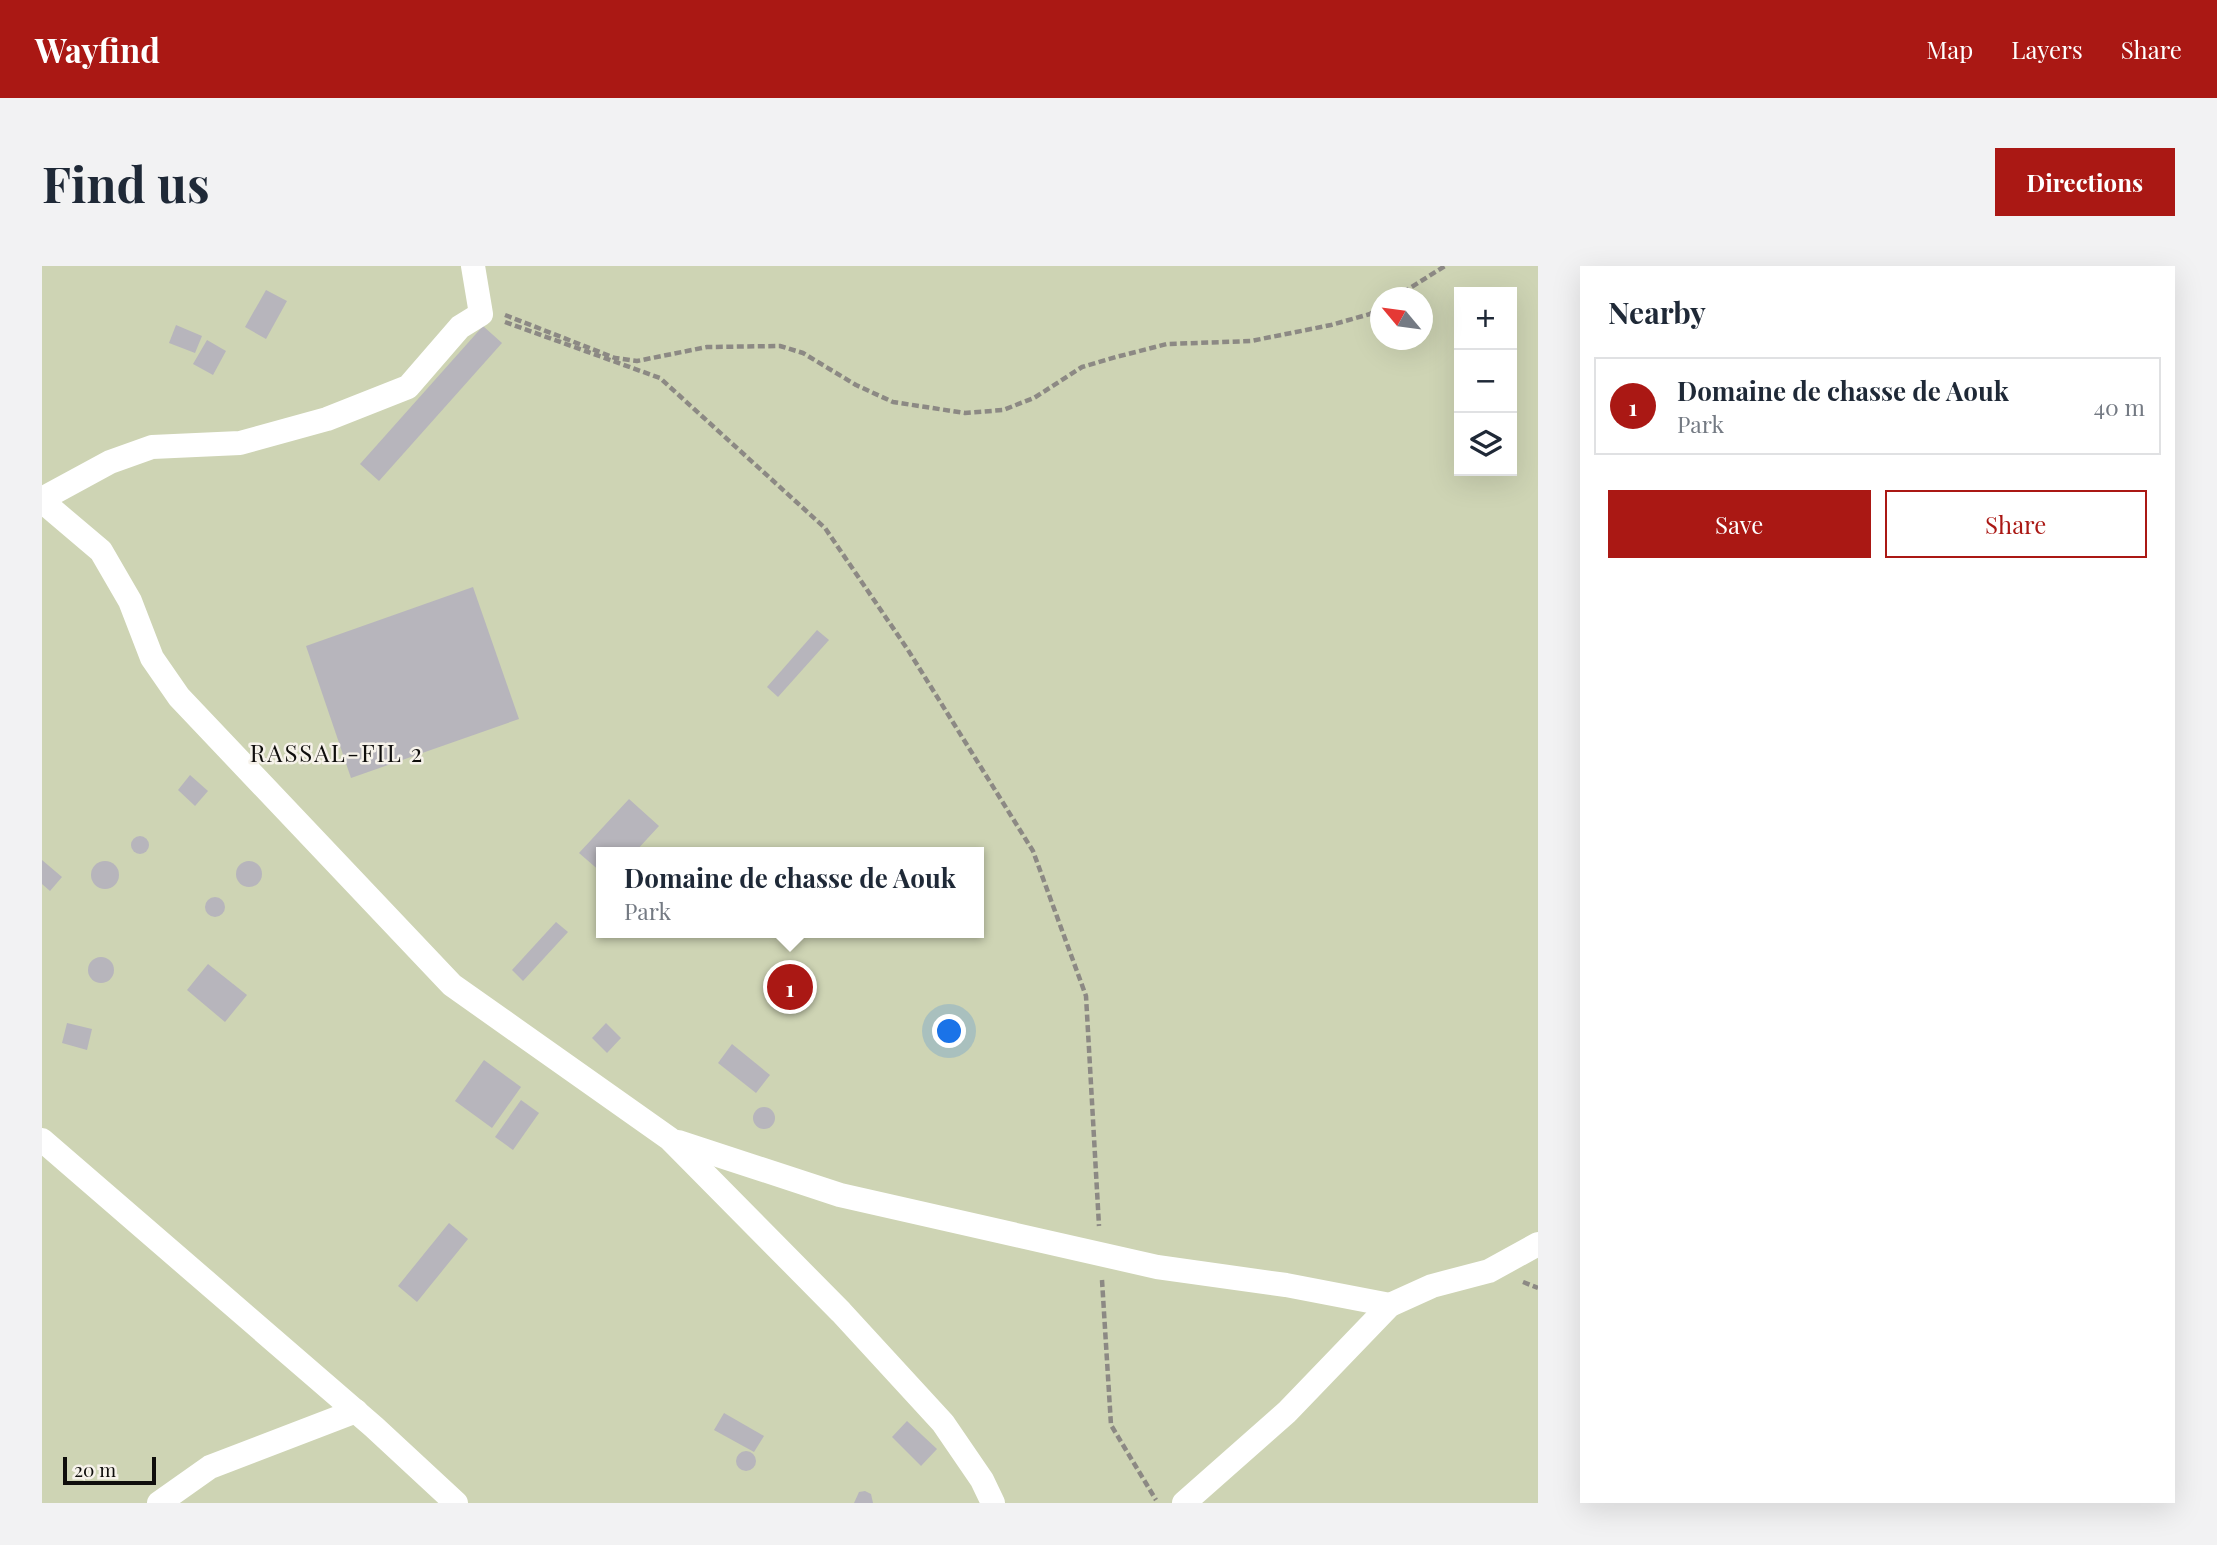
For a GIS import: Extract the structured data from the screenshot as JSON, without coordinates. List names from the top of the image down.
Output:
{
  "districts": ["RASSAL-FIL 2"],
  "scale_bar": "20 m",
  "north": "top left",
  "page": {
    "header": "Wayfind",
    "nav": ["Map", "Layers", "Share"],
    "buttons": [
      "Directions",
      ["Save", "Share"]
    ],
    "title": "Find us",
    "heading": "Nearby",
    "map_buttons": ["+", "−"],
    "list": [
      {
        "mark": "1",
        "name": "Domaine de chasse de Aouk",
        "note": "Park",
        "value": "40 m"
      }
    ],
    "popup": ["Domaine de chasse de Aouk", "Park"],
    "pins": "1",
    "scale": "20 m"
  }
}
